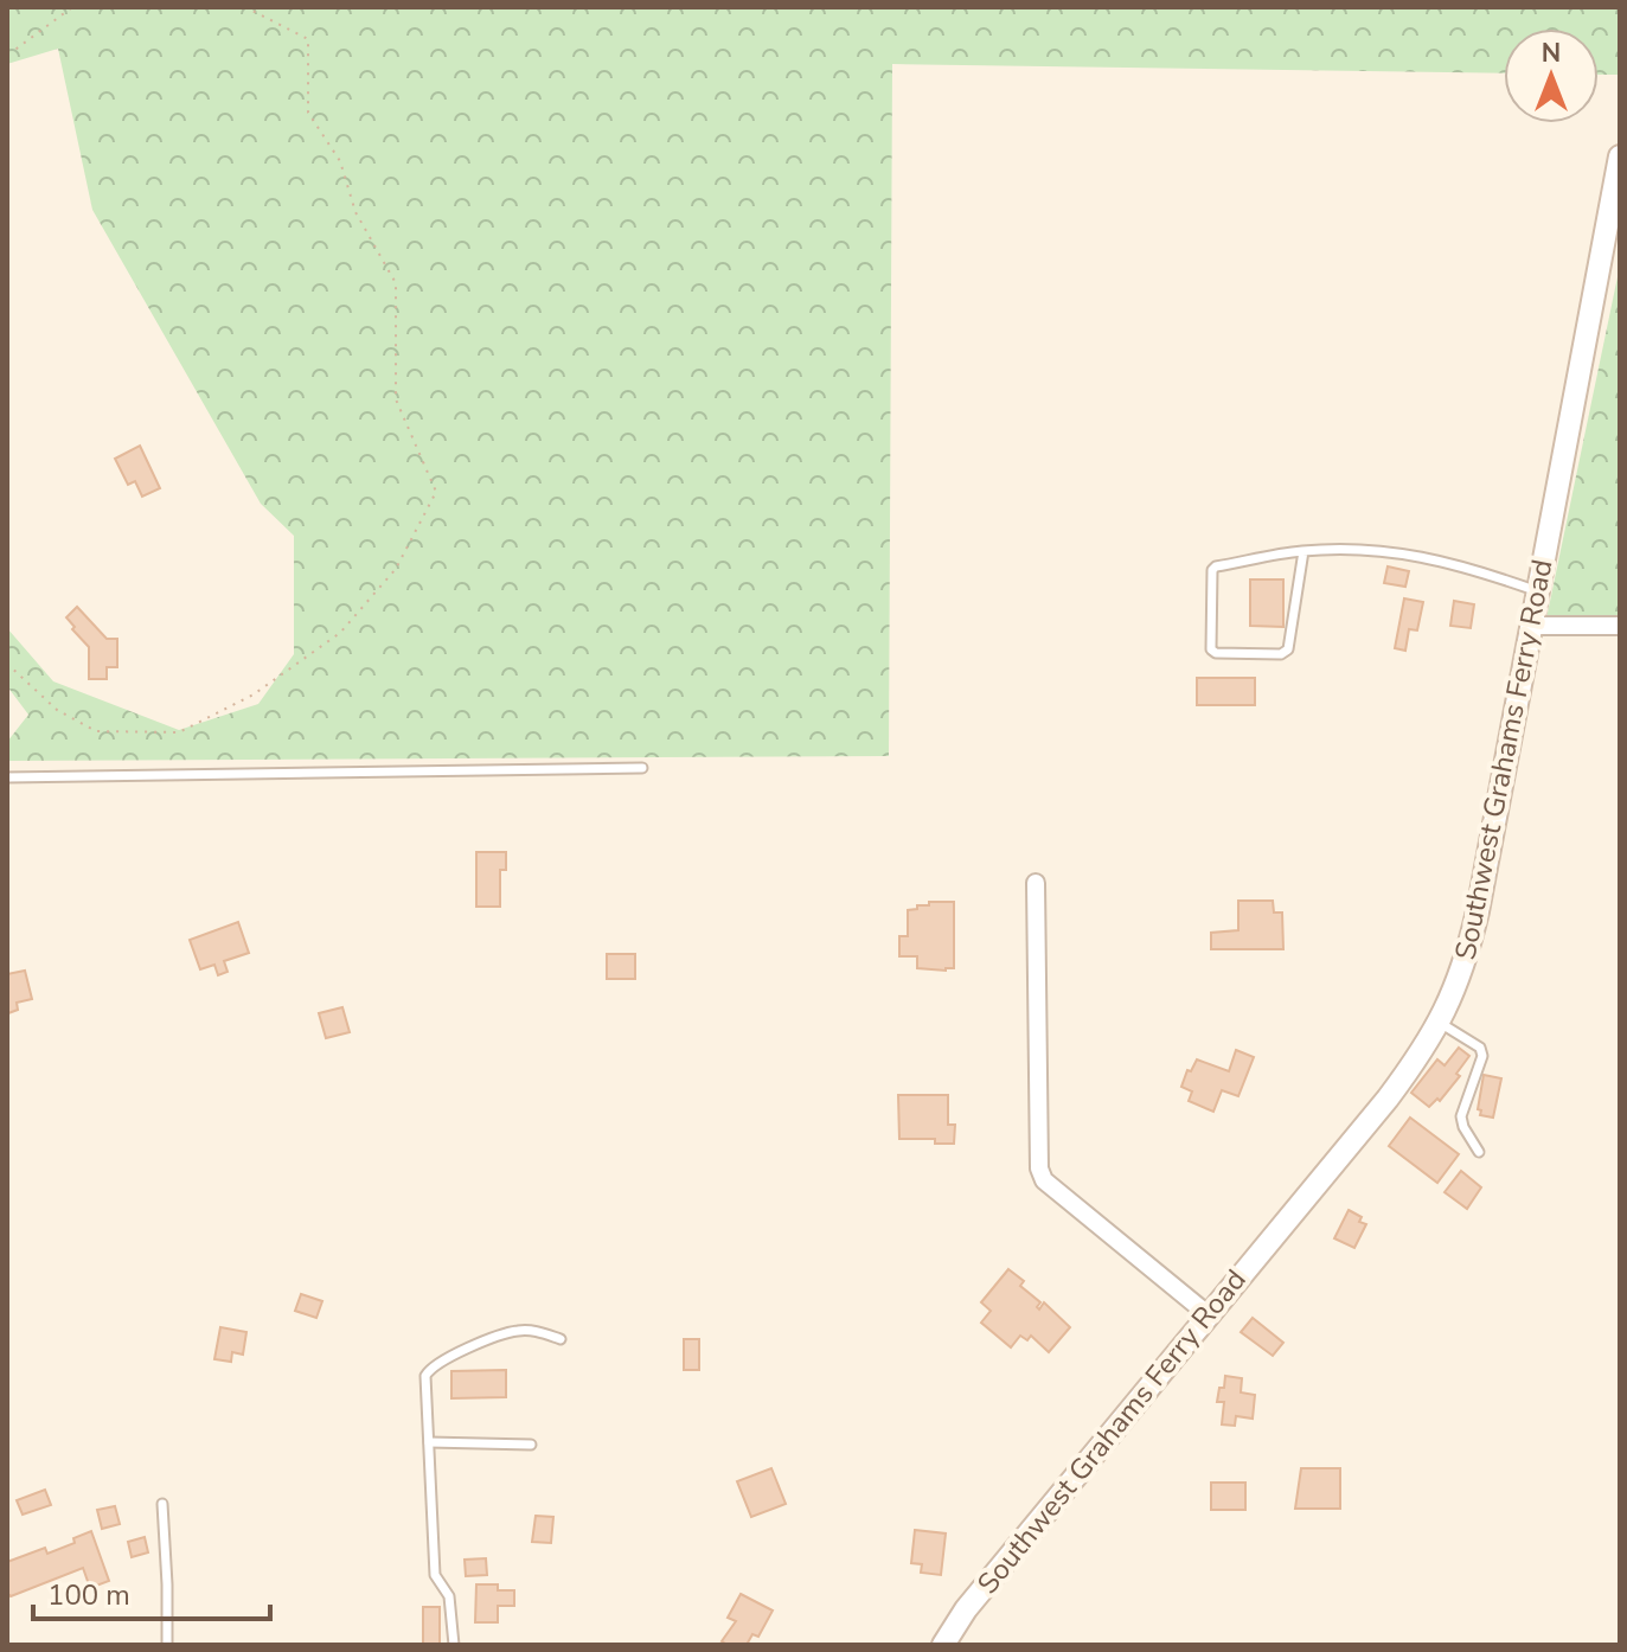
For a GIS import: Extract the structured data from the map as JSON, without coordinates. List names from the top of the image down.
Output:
{
  "streets": {
    "main road": ["Southwest Grahams Ferry Road"]
  },
  "scale_bar": "100 m",
  "north": "top"
}
